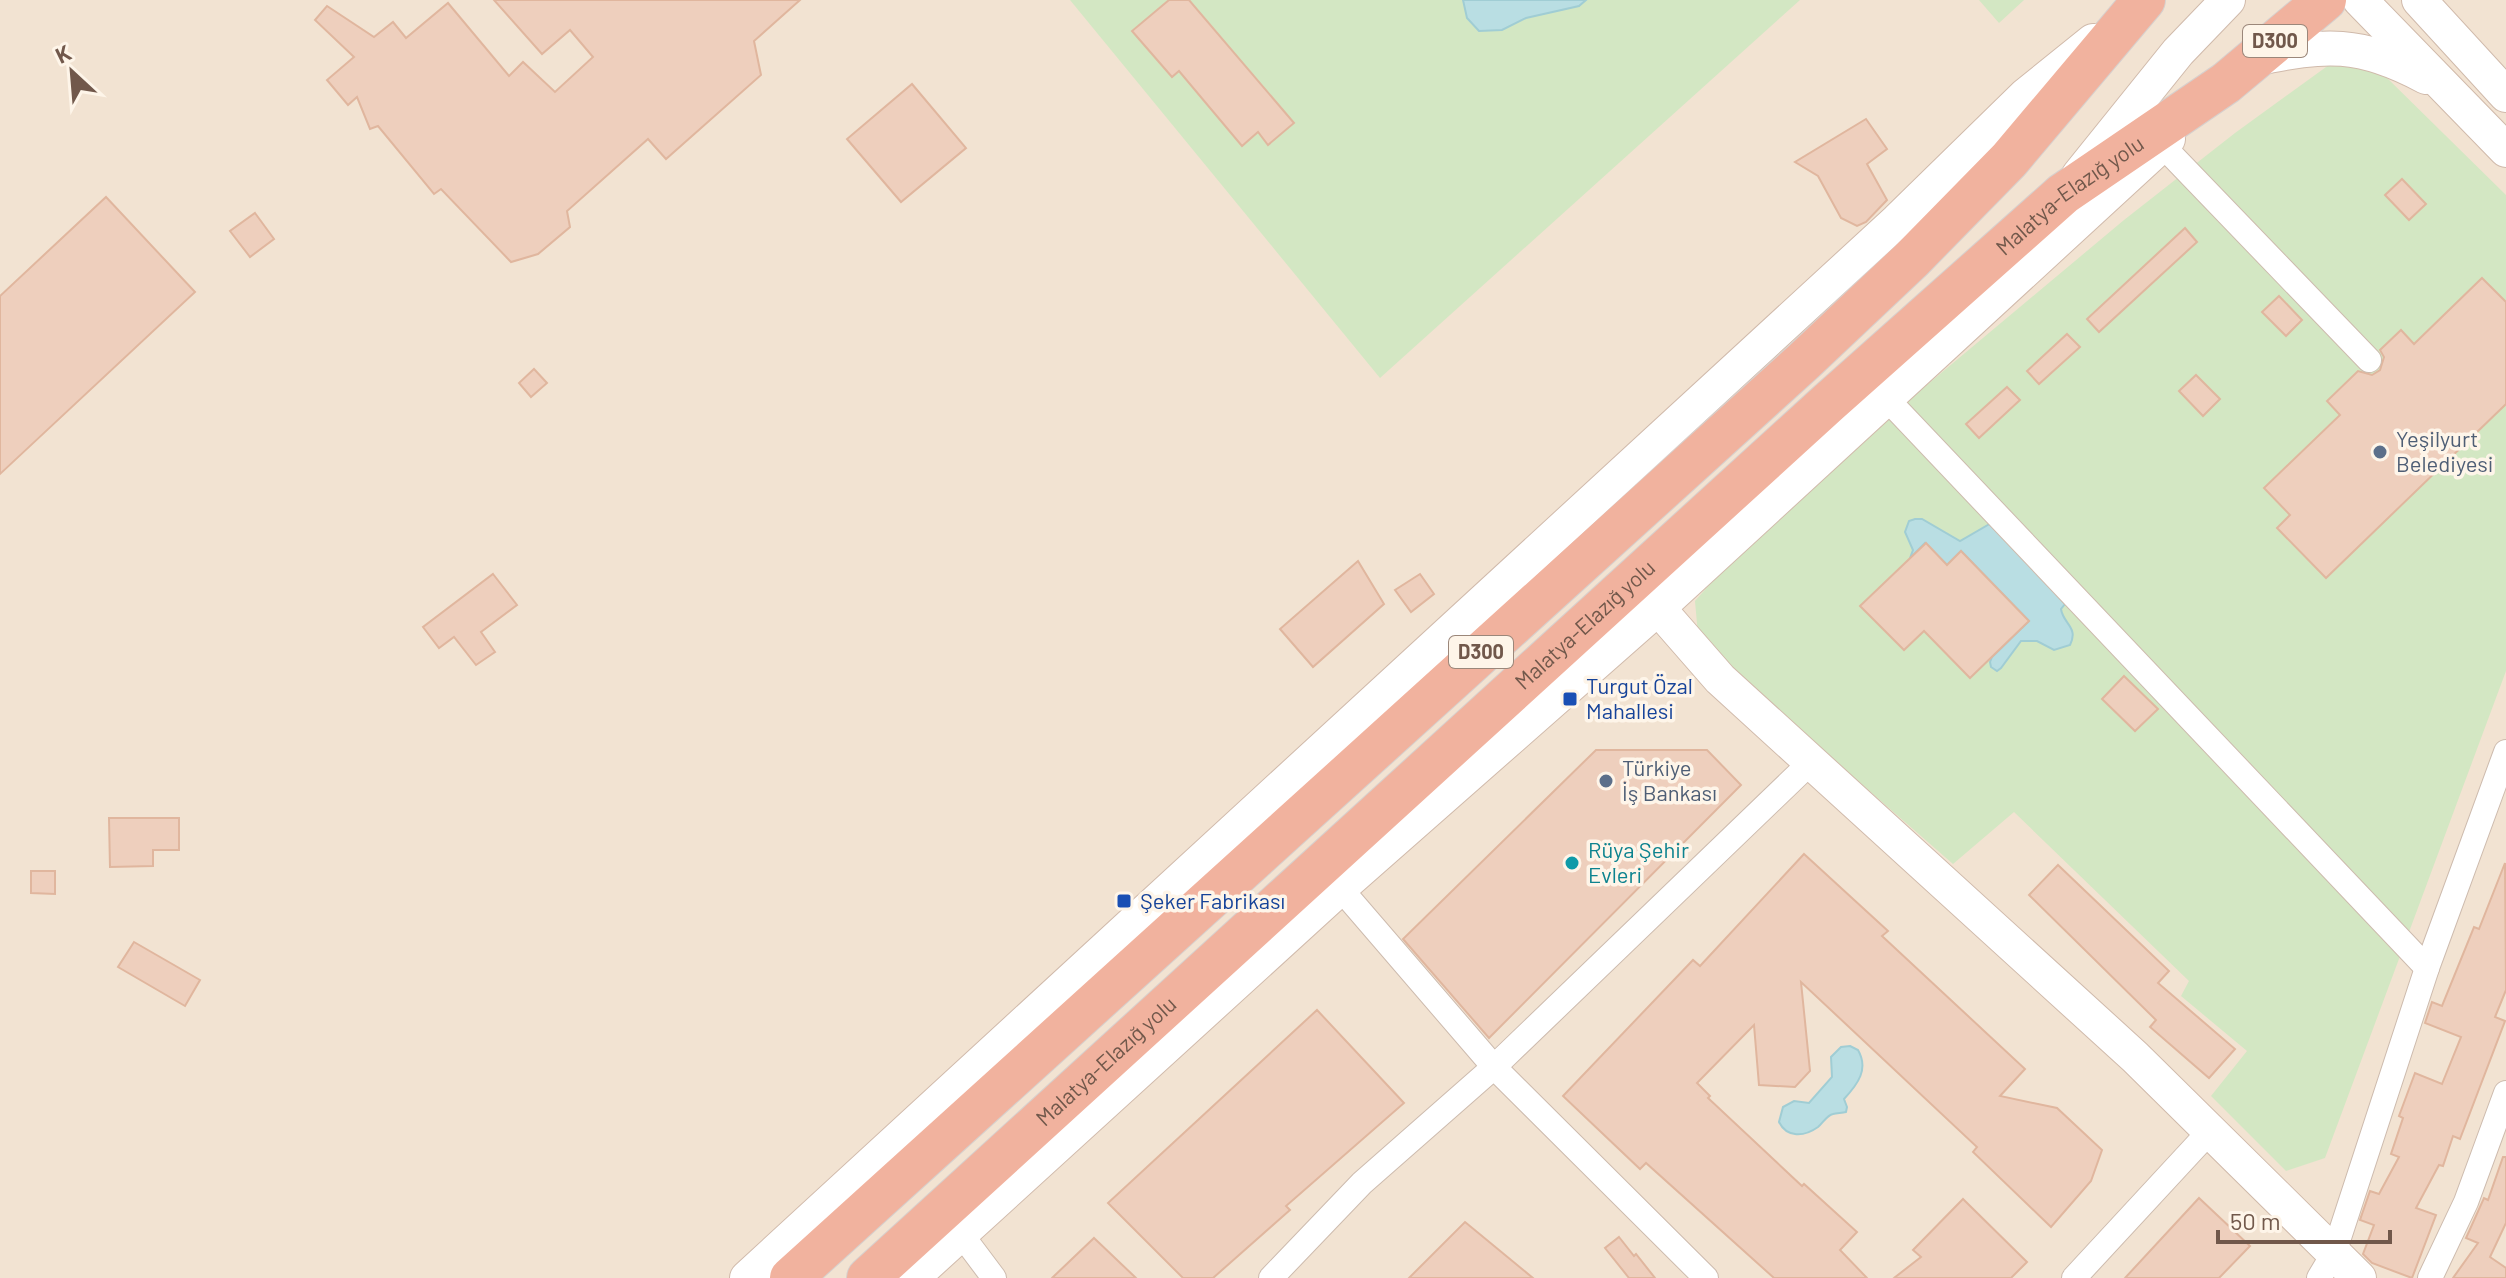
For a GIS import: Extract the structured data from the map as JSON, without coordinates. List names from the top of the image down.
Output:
{
  "streets": {
    "highway": ["D300", "Malatya-Elazığ yolu"]
  },
  "places": {
    "other": ["Yeşilyurt Belediyesi", "Türkiye İş Bankası", "Rüya Şehir Evleri"],
    "transit": ["Turgut Özal Mahallesi", "Şeker Fabrikası"]
  },
  "scale_bar": "50 m",
  "north": "top left"
}
